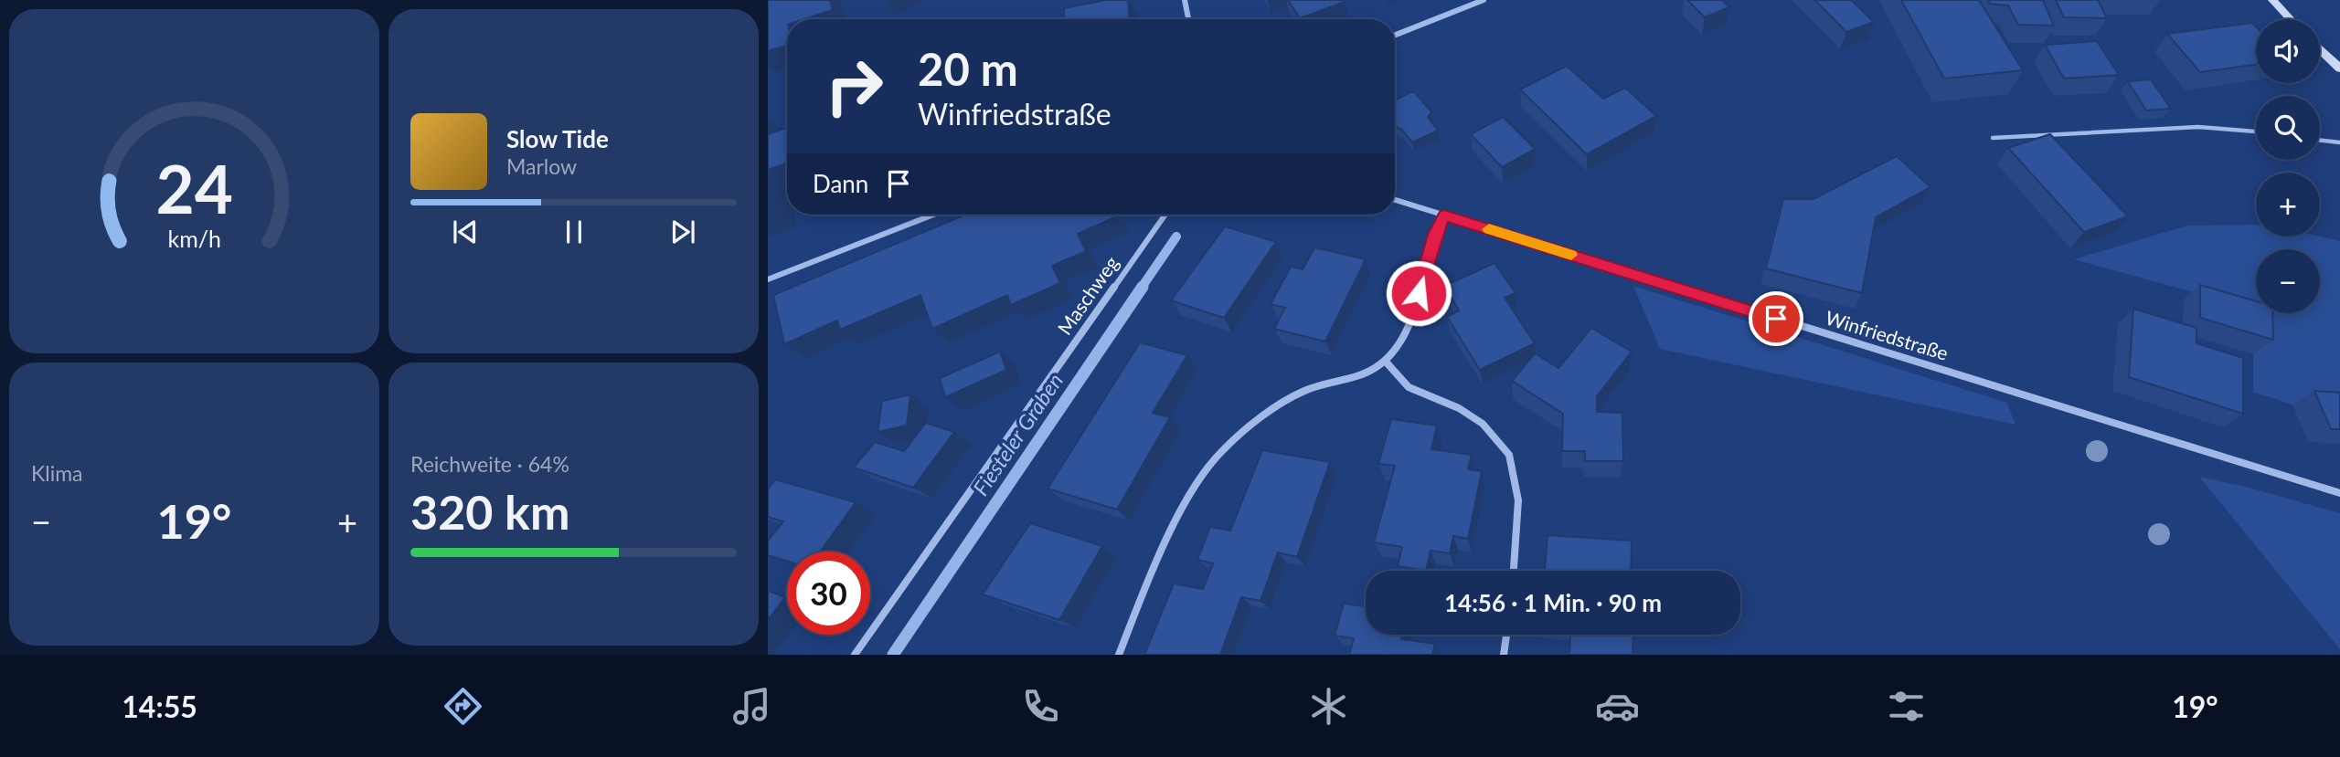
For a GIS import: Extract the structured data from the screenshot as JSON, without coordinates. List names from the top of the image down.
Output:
{
  "streets": {
    "street": ["Maschweg", "Winfriedstraße"]
  },
  "water": ["Fiesteler Graben"],
  "page": {
    "map_buttons": ["+", "−"],
    "turn": ["20 m", "Winfriedstraße"],
    "song": ["Slow Tide", "Marlow"],
    "then": "Dann",
    "tile": [
      "Klima",
      ["Reichweite · 64%", "320 km"]
    ],
    "heat": ["−", "19°", "+"],
    "limit": "30",
    "trip": "14:56 · 1 Min. · 90 m",
    "tabs": ["14:55", "19°"],
    "gauge": ["24", "km/h"]
  }
}
